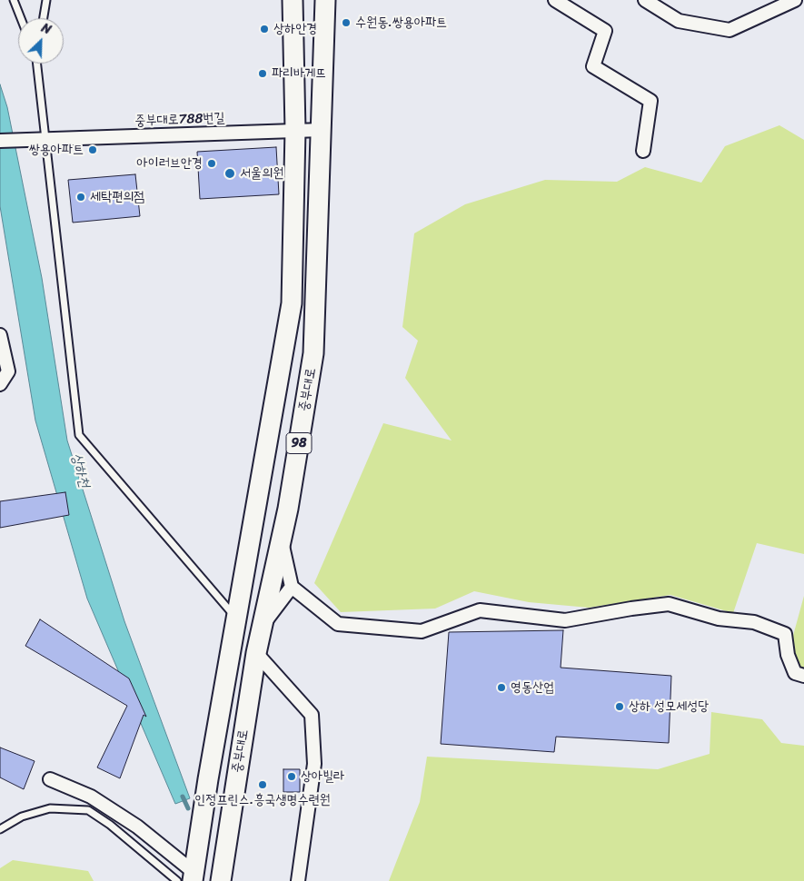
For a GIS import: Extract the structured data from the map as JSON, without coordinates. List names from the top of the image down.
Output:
{
  "streets": {
    "main road": ["중부대로", "98"],
    "street": ["중부대로788번길"]
  },
  "crossings": [
    ["중부대로788번길", "중부대로"]
  ],
  "water": ["상하천"],
  "places": [
    "수원동.쌍용아파트",
    "상하안경",
    "파리바게뜨",
    "쌍용아파트",
    "아이러브안경",
    "서울의원",
    "세탁편의점",
    "영동산업",
    "상하 성모세성당",
    "상아빌라",
    "인정프린스.흥국생명수련원"
  ],
  "north": "top right"
}
